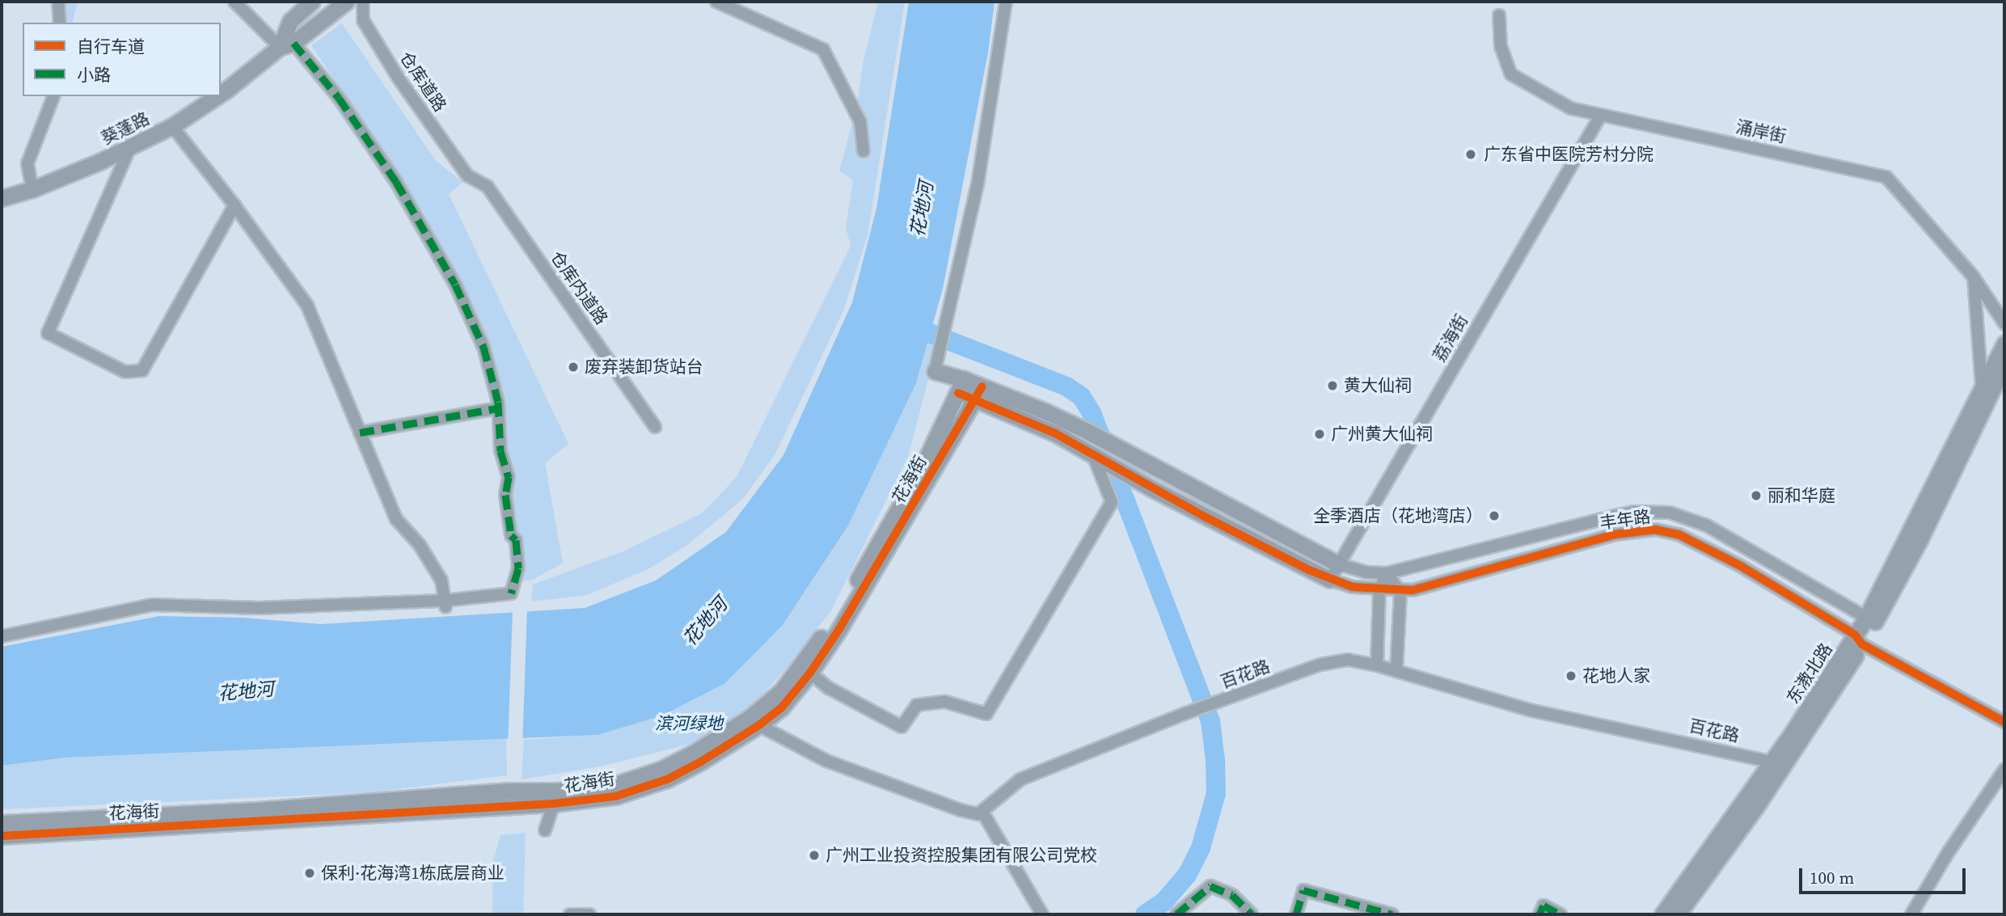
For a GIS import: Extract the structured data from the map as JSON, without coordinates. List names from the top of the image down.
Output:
{
  "streets": {
    "street": [
      "仓库道路",
      "葵蓬路",
      "涌岸街",
      "仓库内道路",
      "荔海街",
      "花海街",
      "丰年路",
      "东漖北路",
      "百花路"
    ]
  },
  "crossings": [
    ["仓库道路", "仓库内道路"],
    ["涌岸街", "荔海街"],
    ["荔海街", "丰年路"],
    ["丰年路", "东漖北路"],
    ["东漖北路", "百花路"]
  ],
  "water": ["花地河"],
  "parks": ["滨河绿地"],
  "places": [
    "广东省中医院芳村分院",
    "废弃装卸货站台",
    "黄大仙祠",
    "广州黄大仙祠",
    "丽和华庭",
    "全季酒店（花地湾店）",
    "花地人家",
    "广州工业投资控股集团有限公司党校",
    "保利·花海湾1栋底层商业"
  ],
  "legend": ["自行车道", "小路"],
  "scale_bar": "100 m"
}
